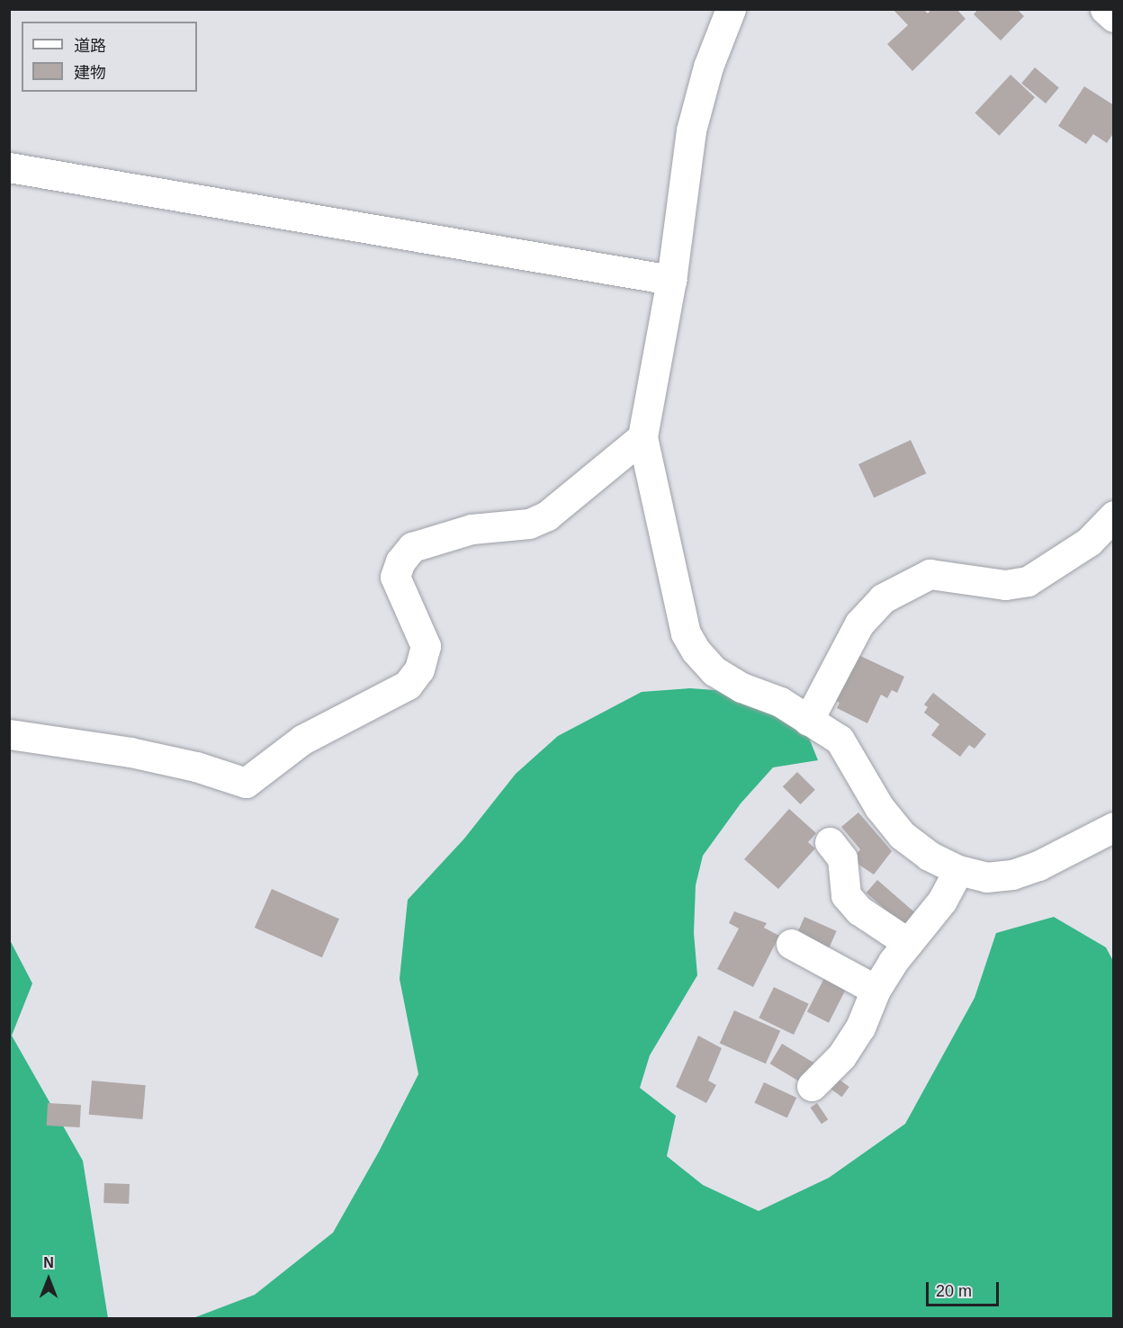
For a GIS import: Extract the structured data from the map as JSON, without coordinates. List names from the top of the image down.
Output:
{
  "legend": ["道路", "建物"],
  "scale_bar": "20 m",
  "north": "top"
}
